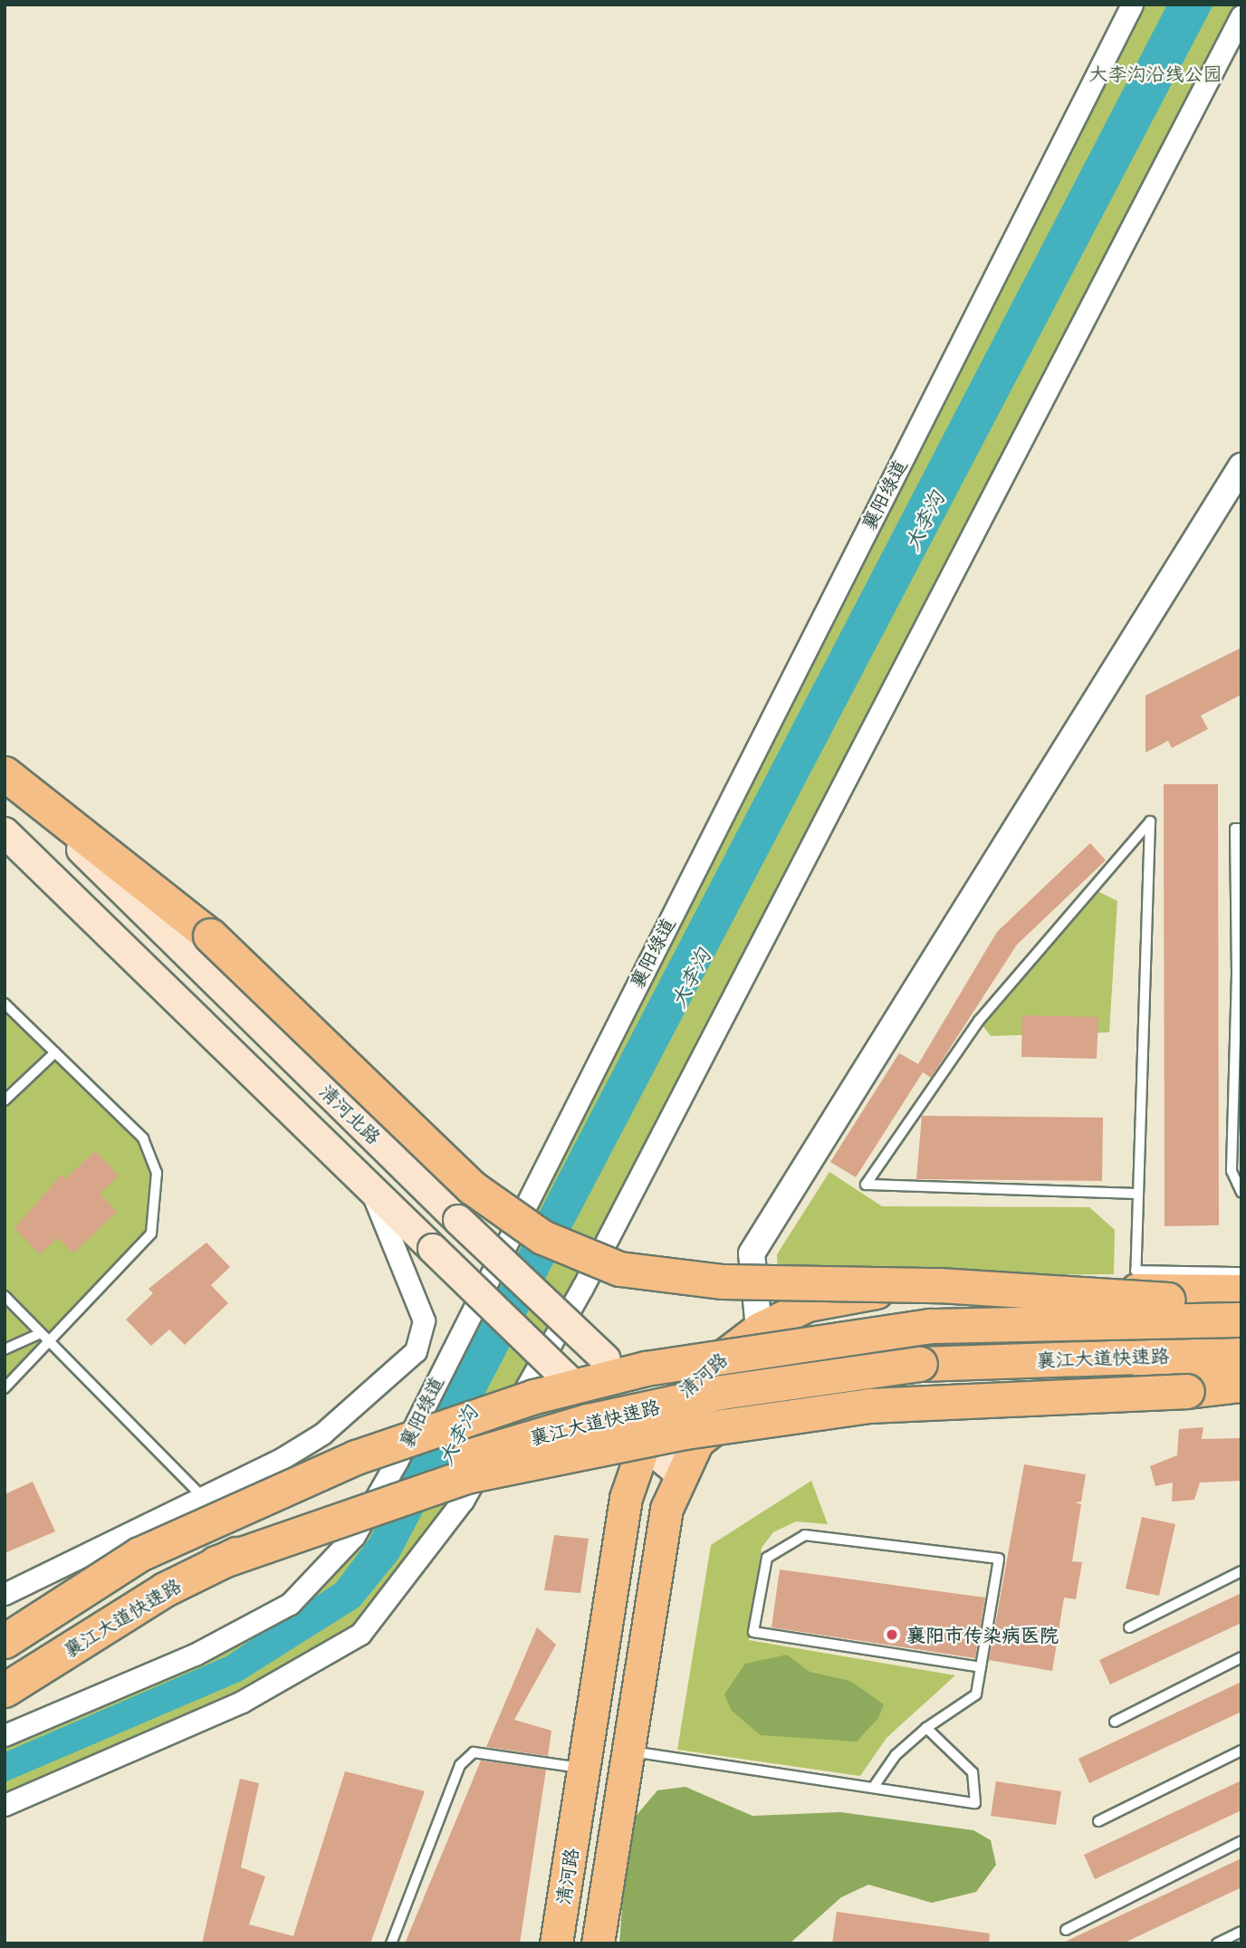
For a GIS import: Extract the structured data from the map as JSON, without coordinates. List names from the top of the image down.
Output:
{
  "streets": {
    "highway": ["襄江大道快速路"],
    "main road": ["清河北路", "清河路"],
    "street": ["襄阳绿道"]
  },
  "crossings": [
    ["清河北路", "清河路"]
  ],
  "water": ["大李沟"],
  "parks": ["大李沟沿线公园"],
  "places": ["襄阳市传染病医院"]
}
